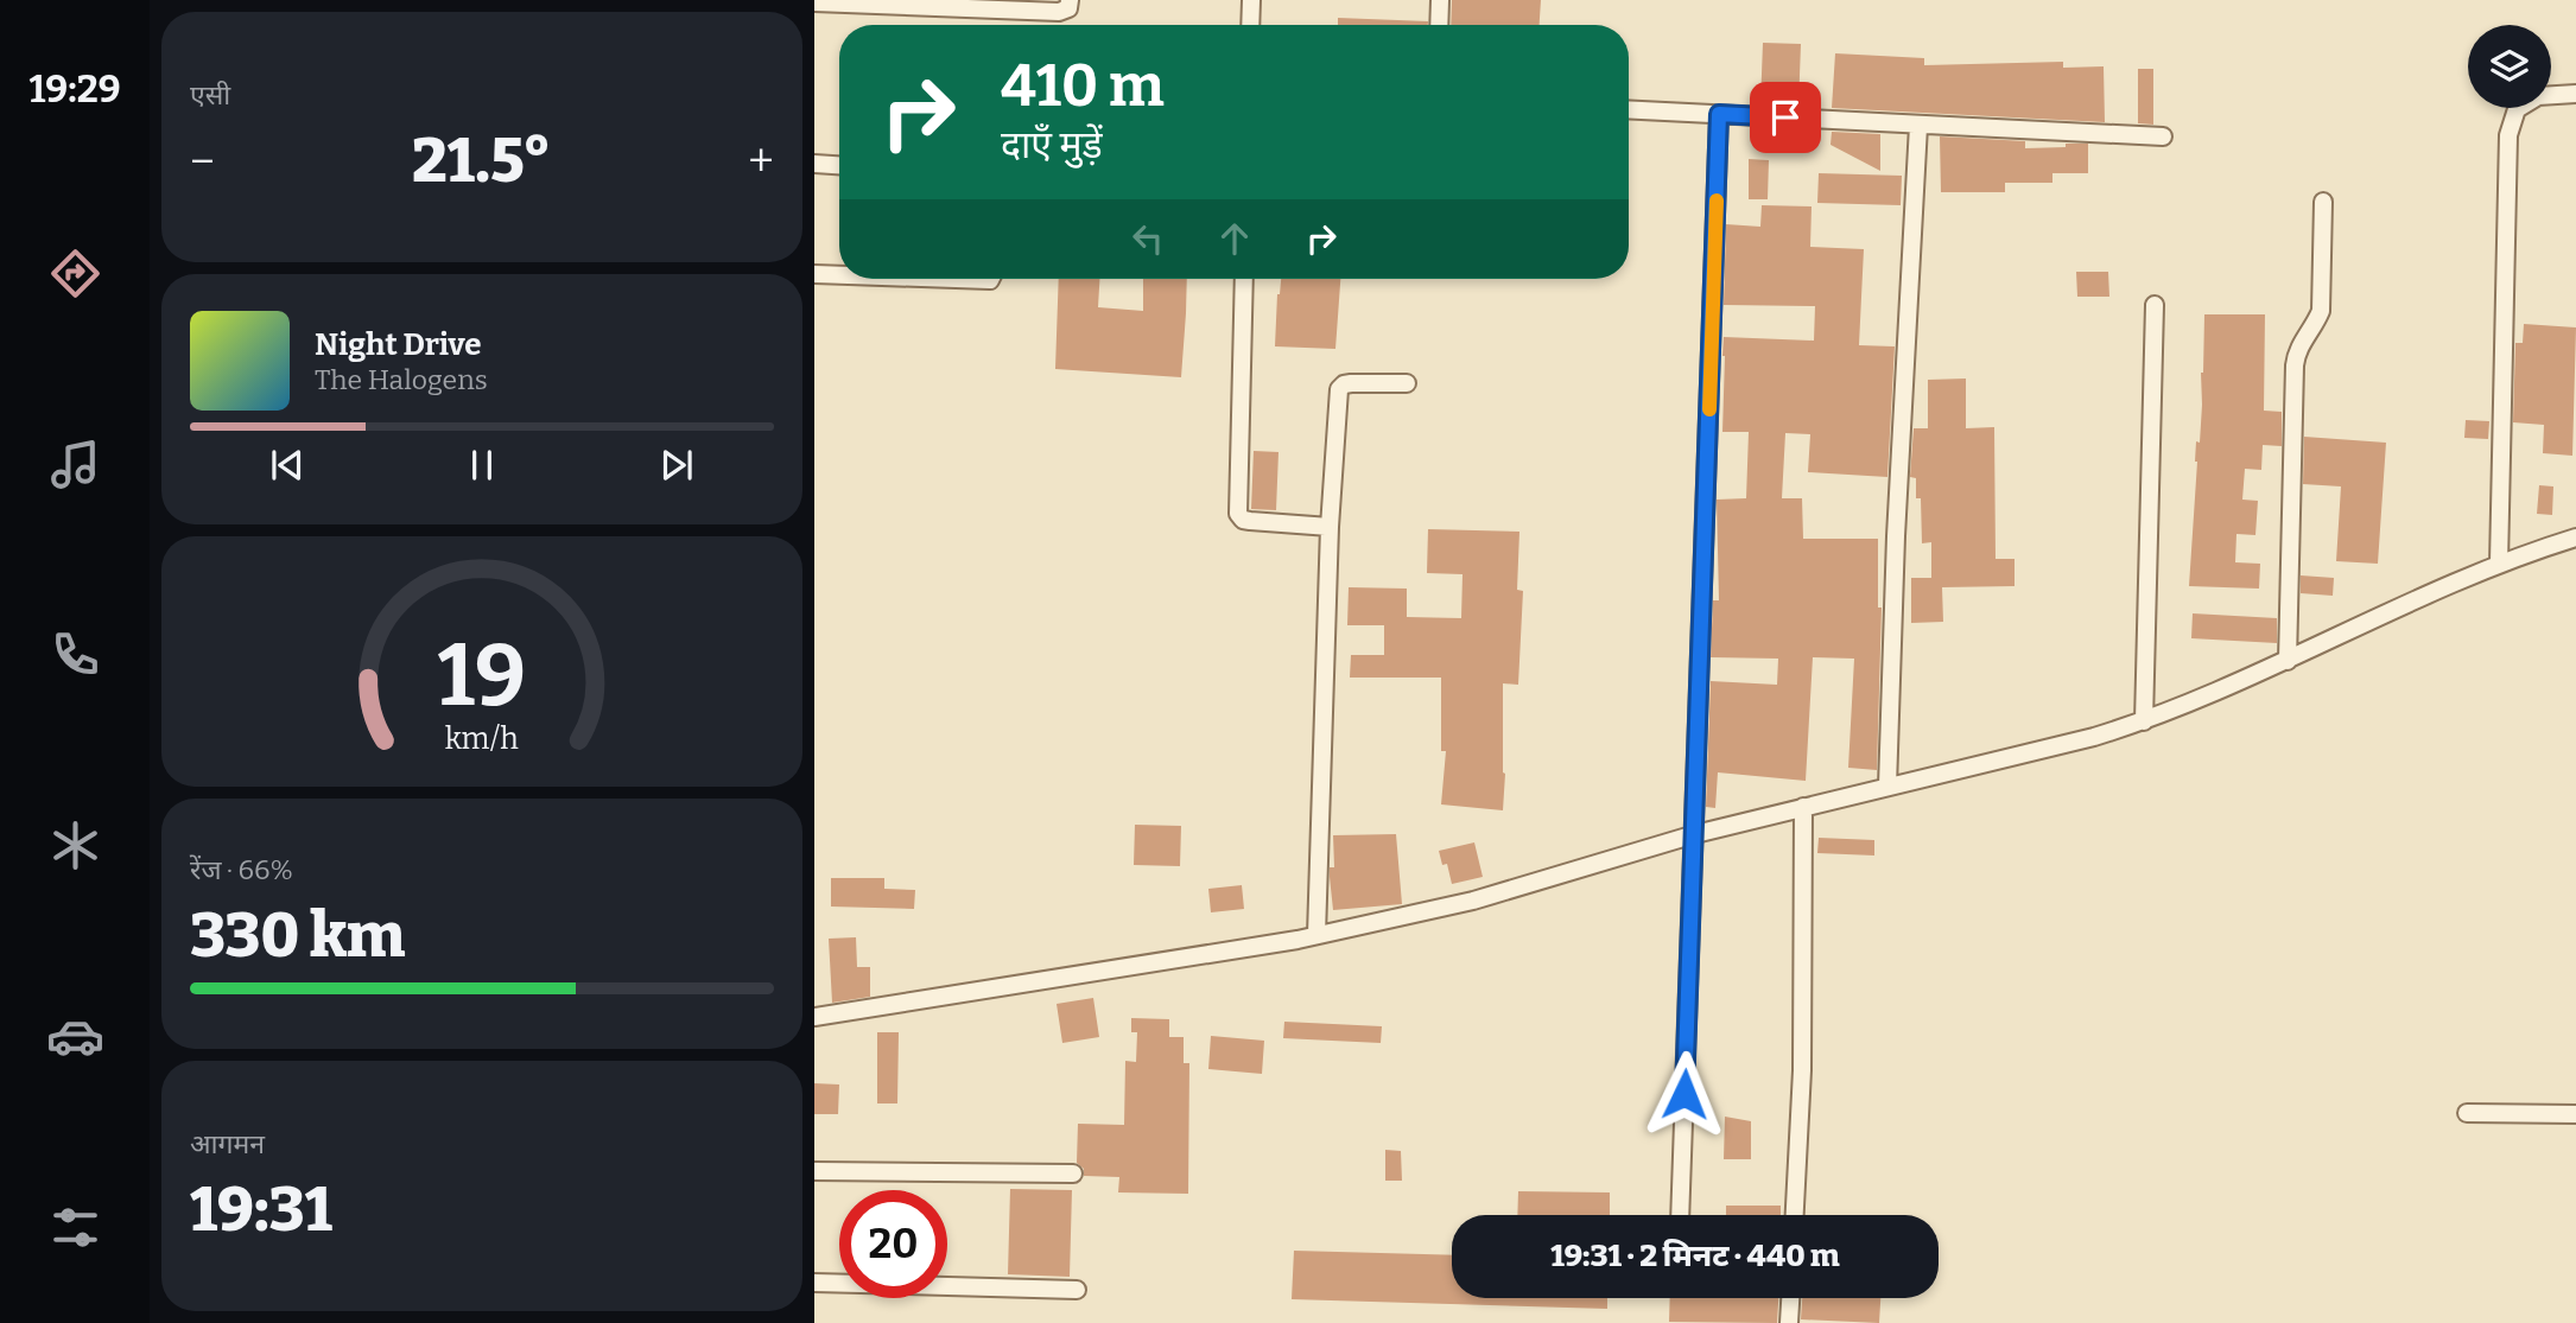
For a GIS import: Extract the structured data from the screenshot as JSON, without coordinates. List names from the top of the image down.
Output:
{
  "page": {
    "tabs": "19:29",
    "tile": [
      "एसी",
      ["रेंज · 66%", "330 km"],
      ["आगमन", "19:31"]
    ],
    "turn": ["410 m", "दाएँ मुड़ें"],
    "heat": ["−", "21.5°", "+"],
    "song": ["Night Drive", "The Halogens"],
    "limit": "20",
    "trip": "19:31 · 2 मिनट · 440 m",
    "gauge": ["19", "km/h"]
  }
}
